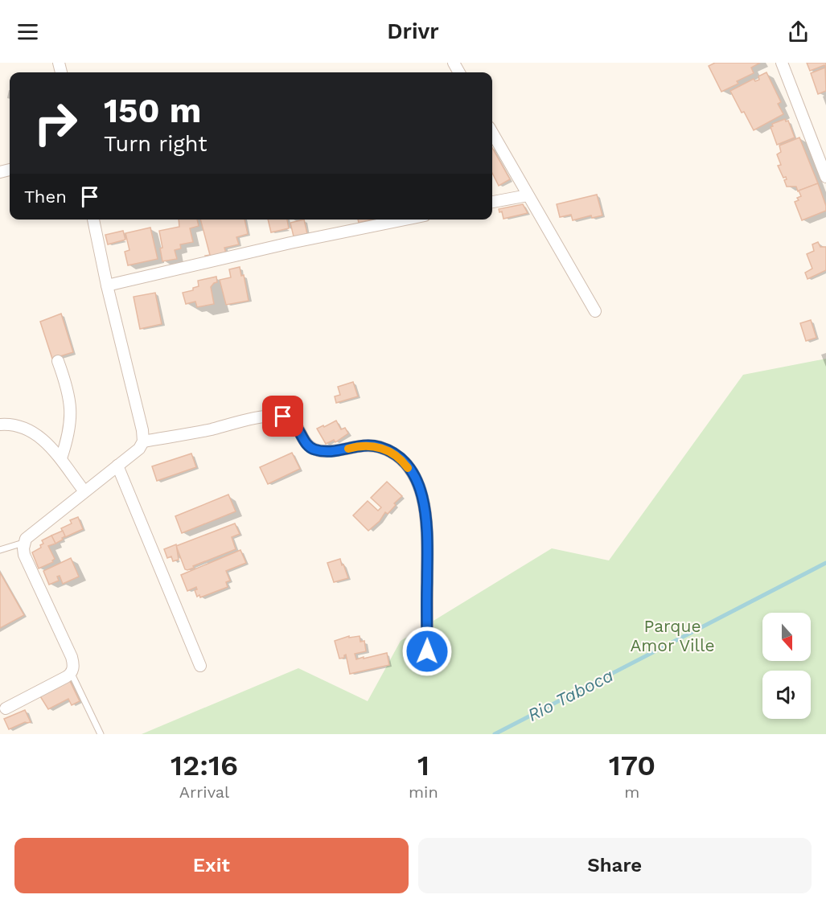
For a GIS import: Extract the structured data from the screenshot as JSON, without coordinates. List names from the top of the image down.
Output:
{
  "water": ["Rio Taboca"],
  "parks": ["Parque Amor Ville"],
  "north": "bottom",
  "page": {
    "header": "Drivr",
    "turn": ["150 m", "Turn right"],
    "then": "Then",
    "eta": [
      "12:16",
      "Arrival",
      "1",
      "min",
      "170",
      "m"
    ],
    "buttons": ["Exit", "Share"]
  }
}
